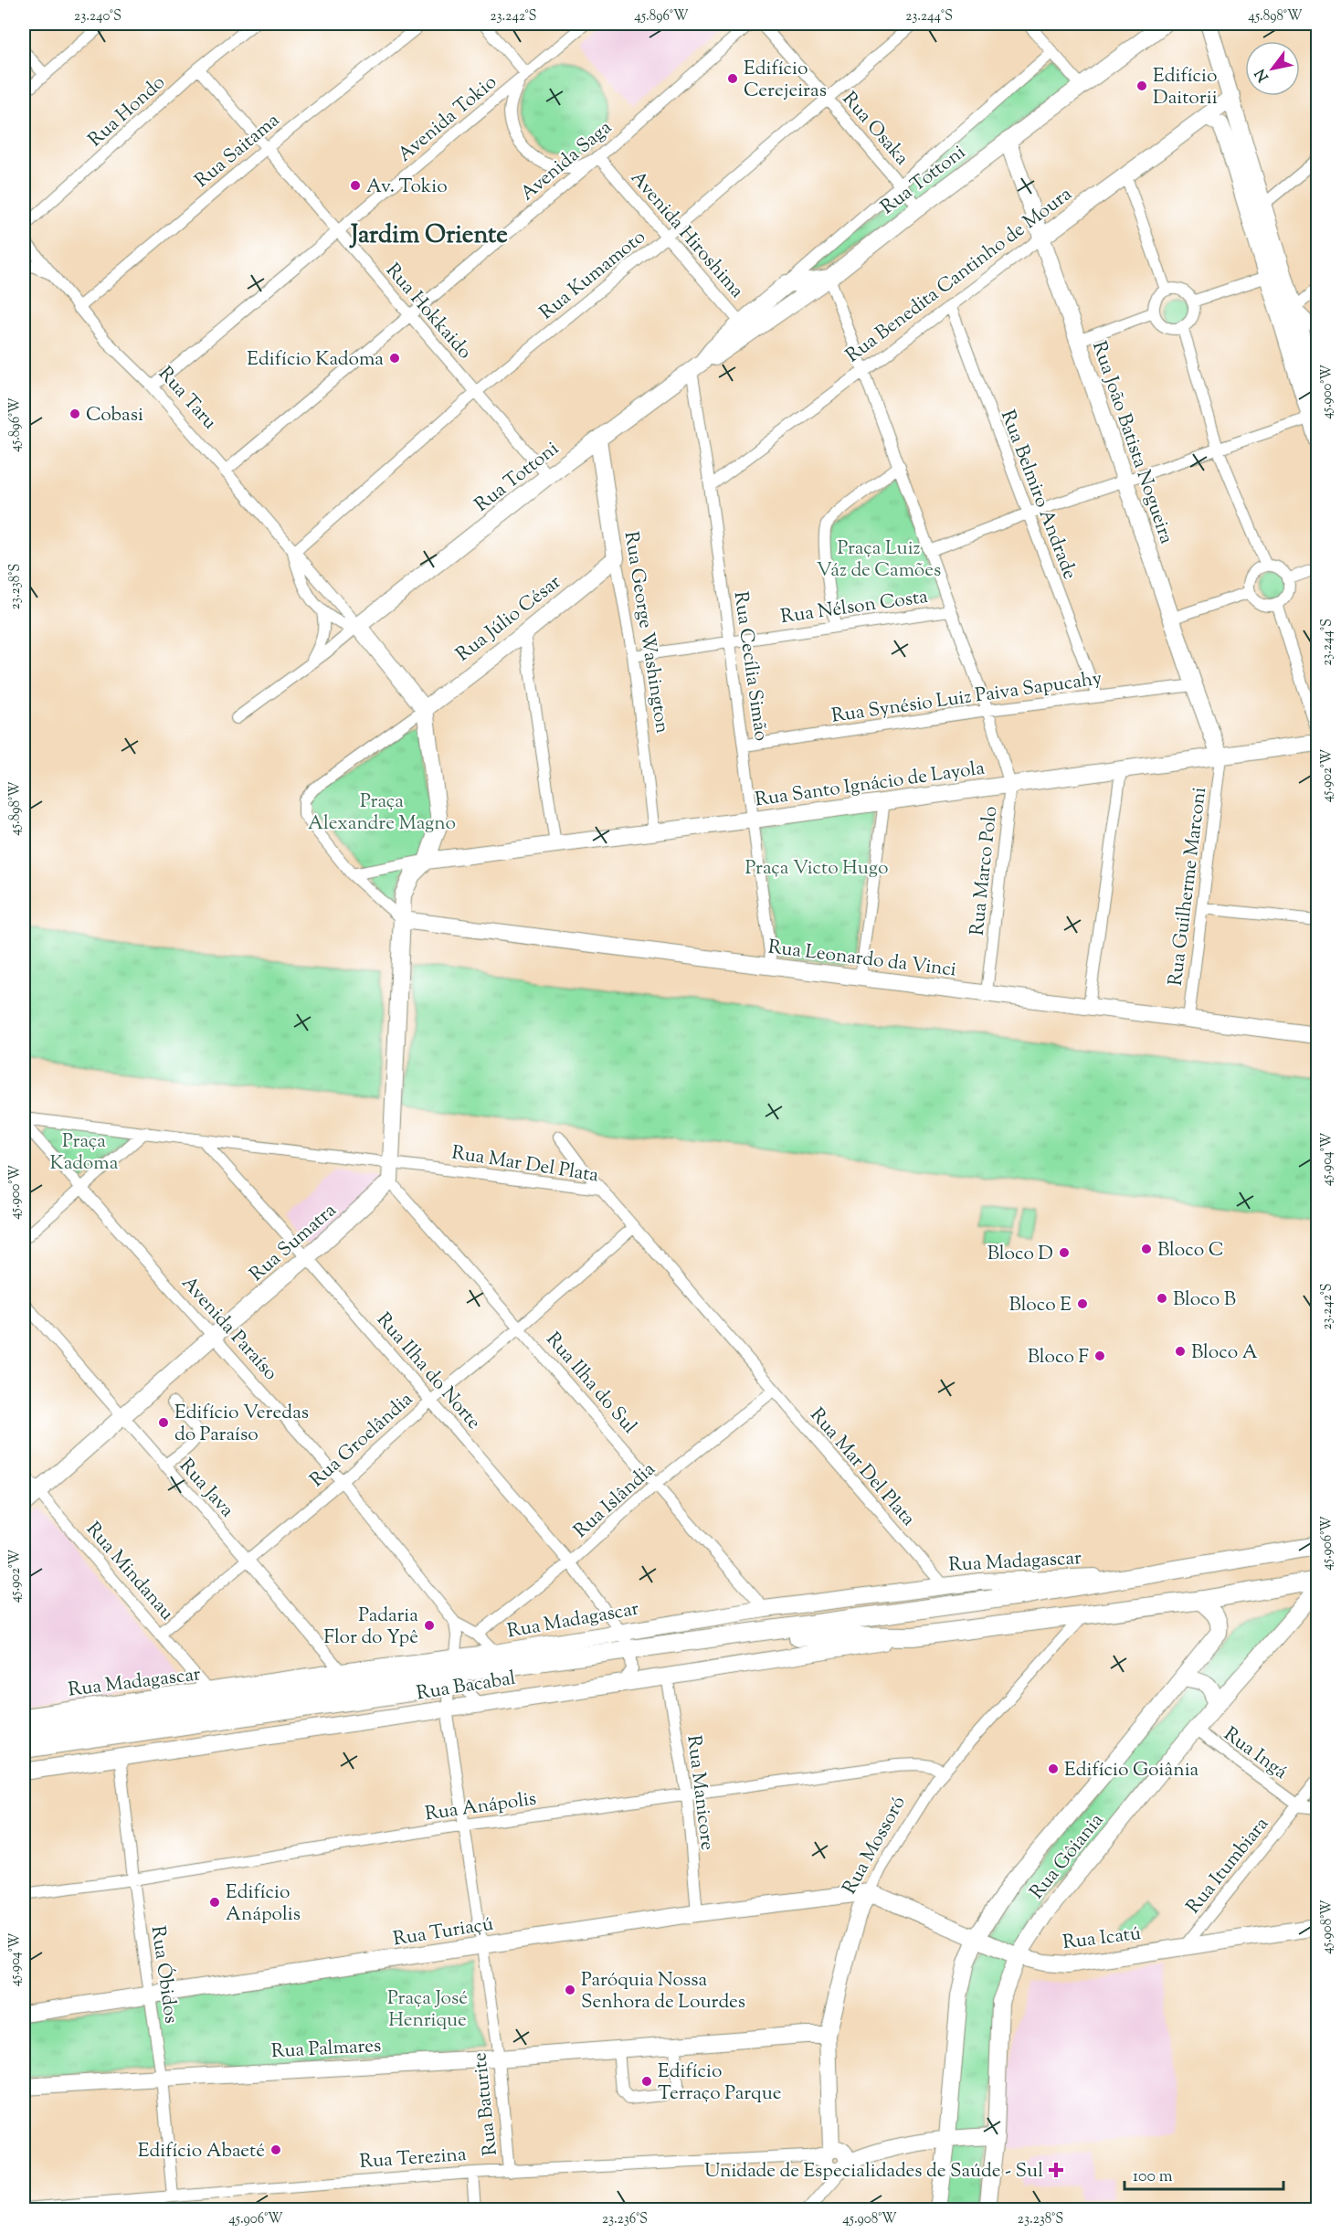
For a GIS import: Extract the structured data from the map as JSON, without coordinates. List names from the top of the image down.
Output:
{
  "streets": {
    "street": [
      "Rua Hondo",
      "Avenida Tokio",
      "Rua Osaka",
      "Rua Saitama",
      "Avenida Saga",
      "Rua Tottoni",
      "Avenida Hiroshima",
      "Rua Kumamoto",
      "Rua Benedita Cantinho de Moura",
      "Rua Hokkaido",
      "Rua Taru",
      "Rua João Batista Nogueira",
      "Rua Belmiro Andrade",
      "Rua Nélson Costa",
      "Rua Júlio César",
      "Rua George Washington",
      "Rua Cecília Simão",
      "Rua Synésio Luiz Paiva Sapucahy",
      "Rua Santo Ignácio de Layola",
      "Rua Marco Polo",
      "Rua Guilherme Marconi",
      "Rua Leonardo da Vinci",
      "Rua Mar Del Plata",
      "Rua Sumatra",
      "Avenida Paraíso",
      "Rua Ilha do Norte",
      "Rua Ilha do Sul",
      "Rua Groelândia",
      "Rua Java",
      "Rua Islândia",
      "Rua Madagascar",
      "Rua Mindanau",
      "Rua Bacabal",
      "Rua Ingá",
      "Rua Manicore",
      "Rua Anápolis",
      "Rua Mossoró",
      "Rua Gôiania",
      "Rua Itumbiara",
      "Rua Turiaçú",
      "Rua Icatú",
      "Rua Óbidos",
      "Rua Palmares",
      "Rua Baturite",
      "Rua Terezina"
    ]
  },
  "crossings": [
    ["Rua Hondo", "Rua Hokkaido"],
    ["Avenida Tokio", "Rua Hokkaido"],
    ["Avenida Tokio", "Rua Taru"],
    ["Rua Osaka", "Rua Tottoni"],
    ["Rua Osaka", "Rua Kumamoto"],
    ["Rua Saitama", "Rua Hokkaido"],
    ["Rua Saitama", "Rua Taru"],
    ["Avenida Saga", "Avenida Hiroshima"],
    ["Avenida Saga", "Rua Hokkaido"],
    ["Avenida Saga", "Rua Taru"],
    ["Rua Tottoni", "Avenida Hiroshima"],
    ["Rua Tottoni", "Rua Hokkaido"],
    ["Rua Tottoni", "Rua Taru"],
    ["Rua Tottoni", "Rua João Batista Nogueira"],
    ["Rua Tottoni", "Rua George Washington"],
    ["Rua Tottoni", "Rua Cecília Simão"],
    ["Avenida Hiroshima", "Rua Kumamoto"],
    ["Rua Kumamoto", "Rua Hokkaido"],
    ["Rua Kumamoto", "Rua Taru"],
    ["Rua Benedita Cantinho de Moura", "Rua João Batista Nogueira"],
    ["Rua Benedita Cantinho de Moura", "Rua Belmiro Andrade"],
    ["Rua Benedita Cantinho de Moura", "Rua Cecília Simão"],
    ["Rua Taru", "Rua Júlio César"],
    ["Rua João Batista Nogueira", "Rua Synésio Luiz Paiva Sapucahy"],
    ["Rua João Batista Nogueira", "Rua Santo Ignácio de Layola"],
    ["Rua João Batista Nogueira", "Rua Guilherme Marconi"],
    ["Rua Belmiro Andrade", "Rua Synésio Luiz Paiva Sapucahy"],
    ["Rua Nélson Costa", "Rua George Washington"],
    ["Rua Nélson Costa", "Rua Cecília Simão"],
    ["Rua Júlio César", "Rua George Washington"],
    ["Rua George Washington", "Rua Santo Ignácio de Layola"],
    ["Rua Cecília Simão", "Rua Synésio Luiz Paiva Sapucahy"],
    ["Rua Cecília Simão", "Rua Santo Ignácio de Layola"],
    ["Rua Cecília Simão", "Rua Leonardo da Vinci"],
    ["Rua Santo Ignácio de Layola", "Rua Marco Polo"],
    ["Rua Santo Ignácio de Layola", "Rua Guilherme Marconi"],
    ["Rua Marco Polo", "Rua Leonardo da Vinci"],
    ["Rua Guilherme Marconi", "Rua Leonardo da Vinci"],
    ["Rua Mar Del Plata", "Rua Ilha do Norte"],
    ["Rua Mar Del Plata", "Rua Groelândia"],
    ["Rua Mar Del Plata", "Rua Islândia"],
    ["Rua Mar Del Plata", "Rua Madagascar"],
    ["Rua Sumatra", "Avenida Paraíso"],
    ["Rua Sumatra", "Rua Ilha do Norte"],
    ["Rua Sumatra", "Rua Ilha do Sul"],
    ["Rua Sumatra", "Rua Java"],
    ["Rua Sumatra", "Rua Mindanau"],
    ["Avenida Paraíso", "Rua Groelândia"],
    ["Avenida Paraíso", "Rua Islândia"],
    ["Avenida Paraíso", "Rua Madagascar"],
    ["Avenida Paraíso", "Rua Baturite"],
    ["Rua Ilha do Norte", "Rua Groelândia"],
    ["Rua Ilha do Norte", "Rua Islândia"],
    ["Rua Ilha do Norte", "Rua Madagascar"],
    ["Rua Ilha do Sul", "Rua Groelândia"],
    ["Rua Ilha do Sul", "Rua Islândia"],
    ["Rua Ilha do Sul", "Rua Madagascar"],
    ["Rua Groelândia", "Rua Java"],
    ["Rua Groelândia", "Rua Mindanau"],
    ["Rua Java", "Rua Madagascar"],
    ["Rua Madagascar", "Rua Mindanau"],
    ["Rua Madagascar", "Rua Baturite"],
    ["Rua Bacabal", "Rua Manicore"],
    ["Rua Bacabal", "Rua Óbidos"],
    ["Rua Bacabal", "Rua Baturite"],
    ["Rua Ingá", "Rua Gôiania"],
    ["Rua Ingá", "Rua Itumbiara"],
    ["Rua Manicore", "Rua Anápolis"],
    ["Rua Manicore", "Rua Turiaçú"],
    ["Rua Anápolis", "Rua Mossoró"],
    ["Rua Anápolis", "Rua Óbidos"],
    ["Rua Anápolis", "Rua Baturite"],
    ["Rua Mossoró", "Rua Turiaçú"],
    ["Rua Mossoró", "Rua Icatú"],
    ["Rua Mossoró", "Rua Palmares"],
    ["Rua Mossoró", "Rua Terezina"],
    ["Rua Gôiania", "Rua Icatú"],
    ["Rua Gôiania", "Rua Terezina"],
    ["Rua Itumbiara", "Rua Icatú"],
    ["Rua Turiaçú", "Rua Icatú"],
    ["Rua Turiaçú", "Rua Óbidos"],
    ["Rua Turiaçú", "Rua Baturite"],
    ["Rua Óbidos", "Rua Palmares"],
    ["Rua Óbidos", "Rua Terezina"],
    ["Rua Palmares", "Rua Baturite"],
    ["Rua Baturite", "Rua Terezina"]
  ],
  "districts": ["Jardim Oriente"],
  "parks": [
    "Praça Luiz Váz de Camões",
    "Praça Alexandre Magno",
    "Praça Victo Hugo",
    "Praça Kadoma",
    "Praça José Henrique"
  ],
  "places": {
    "other": [
      "Edifício Cerejeiras",
      "Edifício Daitorii",
      "Av. Tokio",
      "Edifício Kadoma",
      "Cobasi",
      "Bloco C",
      "Bloco D",
      "Bloco B",
      "Bloco E",
      "Bloco A",
      "Bloco F",
      "Edifício Veredas do Paraíso",
      "Padaria Flor do Ypê",
      "Edifício Goiânia",
      "Edifício Anápolis",
      "Paróquia Nossa Senhora de Lourdes",
      "Edifício Terraço Parque",
      "Edifício Abaeté"
    ],
    "health": ["Unidade de Especialidades de Saúde - Sul"]
  },
  "scale_bar": "100 m",
  "north": "bottom left",
  "coordinates": [
    "23.240°S",
    "23.242°S",
    "45.896°W",
    "23.244°S",
    "45.898°W",
    "45.900°W",
    "23.238°S",
    "45.902°W",
    "45.904°W",
    "45.906°W",
    "45.908°W",
    "23.236°S"
  ]
}
